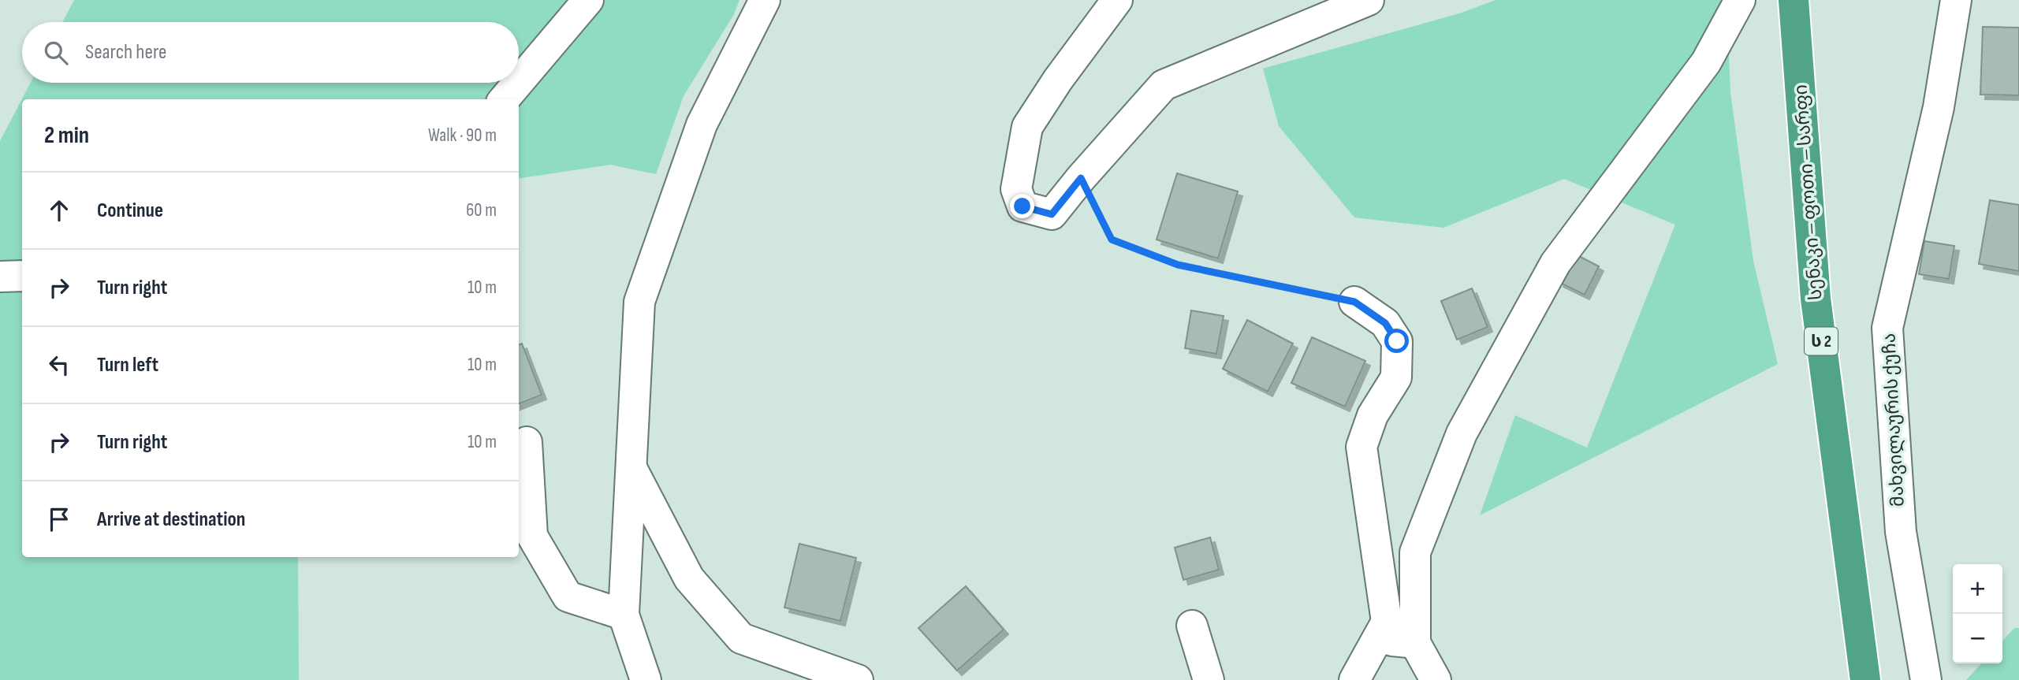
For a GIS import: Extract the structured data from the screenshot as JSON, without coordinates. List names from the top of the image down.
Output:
{
  "streets": {
    "highway": ["სენაკი — ფოთი — სარფი", "ს 2"],
    "street": ["მახვილაურის ქუჩა"]
  },
  "page": {
    "search": "Search here",
    "heading": ["2 min", "Walk · 90 m"],
    "list": [
      ["Continue", "60 m"],
      ["Turn right", "10 m"],
      ["Turn left", "10 m"],
      ["Turn right", "10 m"],
      "Arrive at destination"
    ],
    "map_buttons": ["+", "−"]
  }
}
